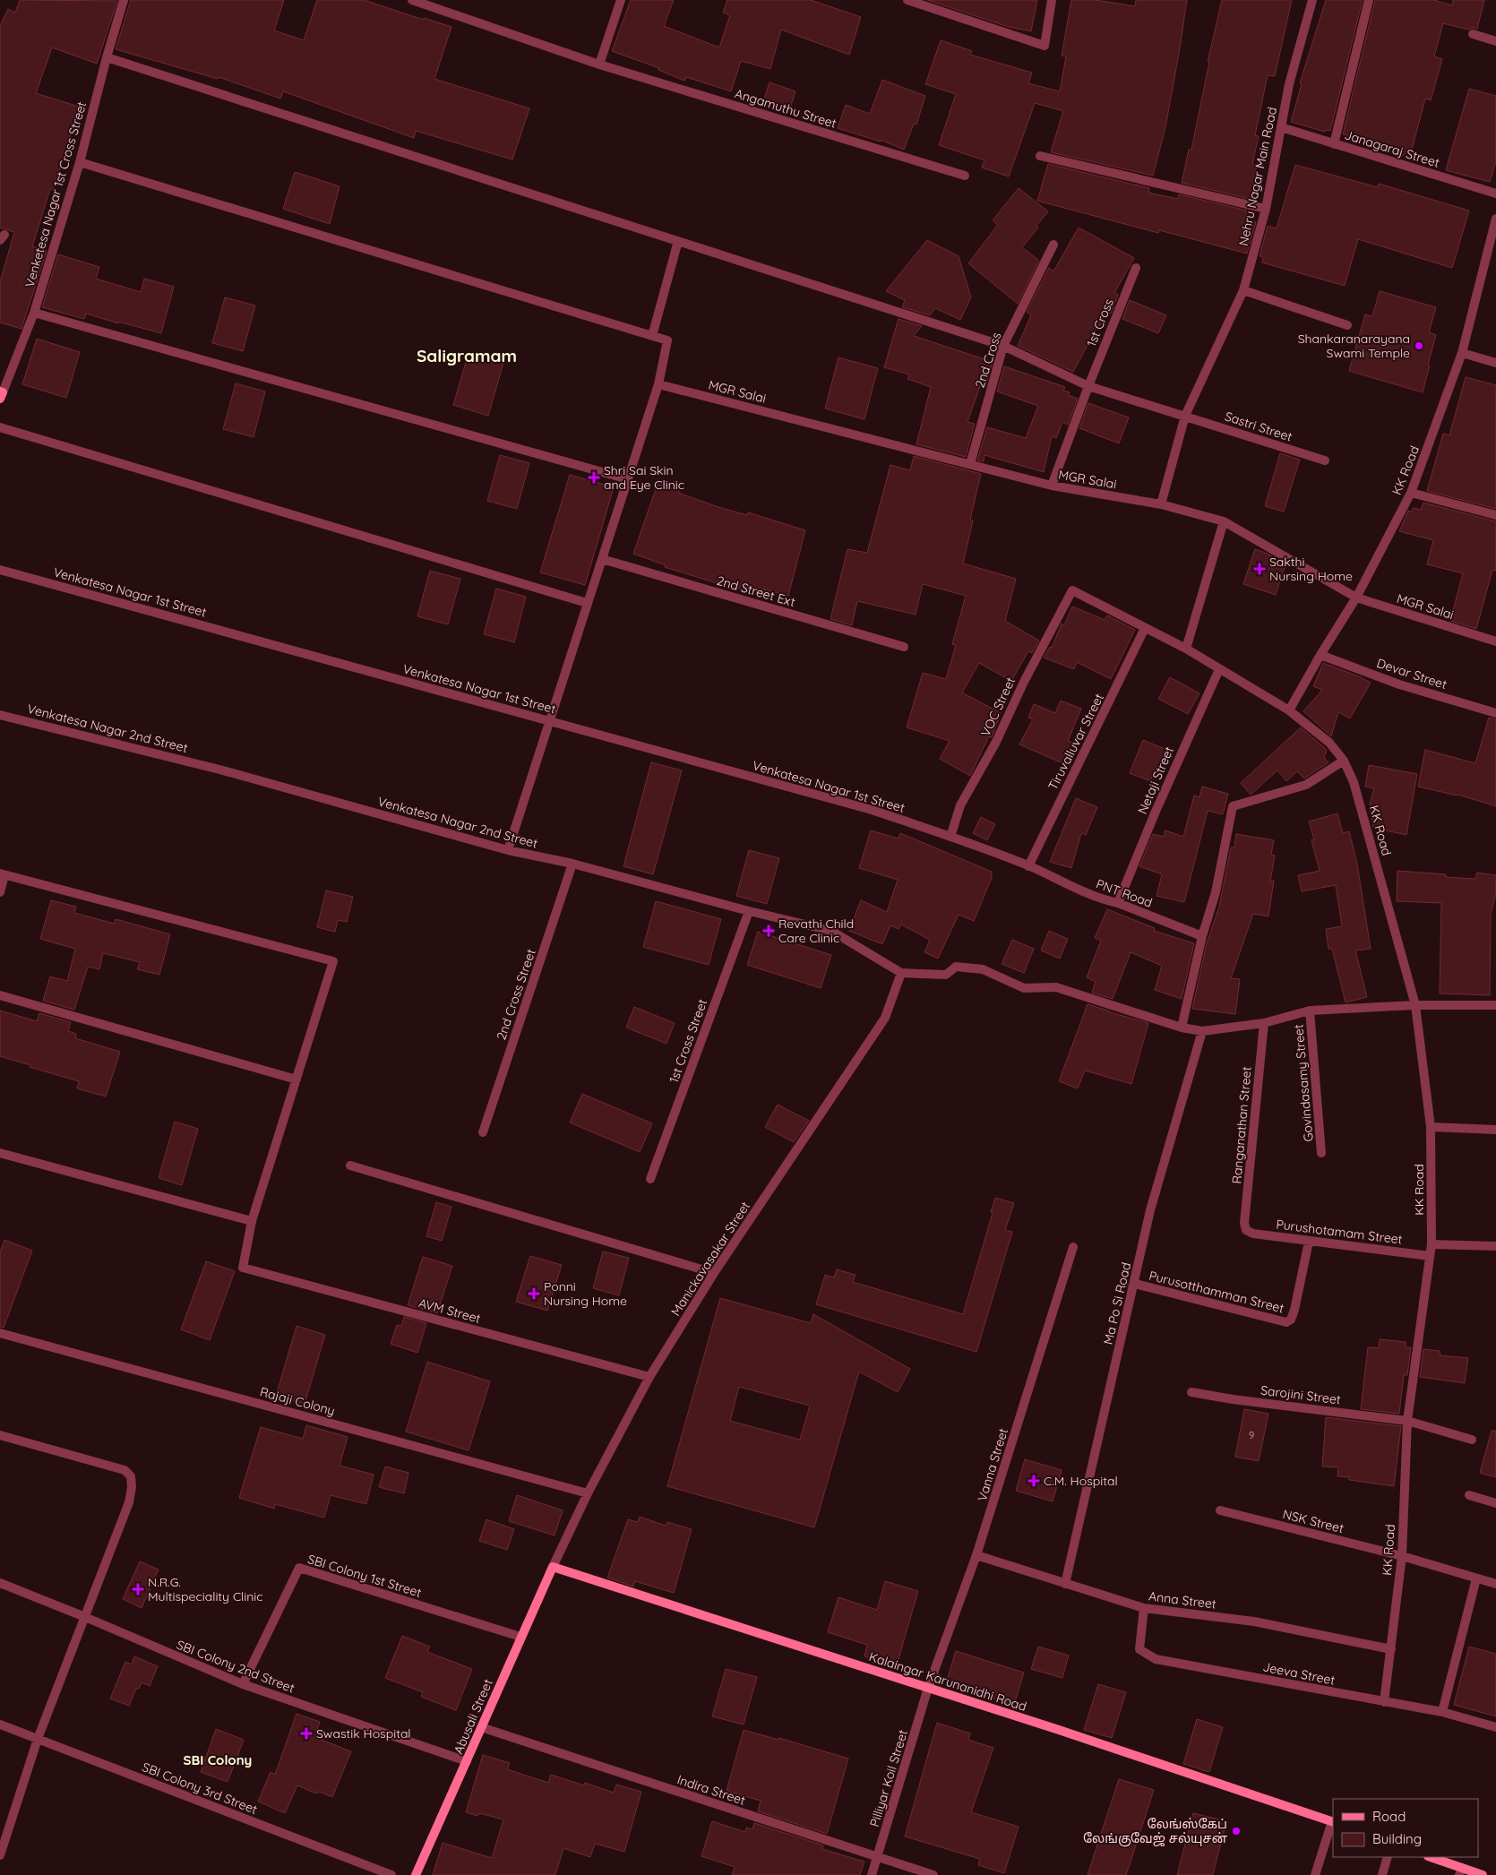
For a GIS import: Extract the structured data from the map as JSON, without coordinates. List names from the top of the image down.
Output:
{
  "streets": {
    "street": [
      "Angamuthu Street",
      "Janagaraj Street",
      "Nehru Nagar Main Road",
      "Venketesa Nagar 1st Cross Street",
      "1st Cross",
      "2nd Cross",
      "MGR Salai",
      "Sastri Street",
      "KK Road",
      "2nd Street Ext",
      "Venkatesa Nagar 1st Street",
      "Devar Street",
      "VOC Street",
      "Venkatesa Nagar 2nd Street",
      "Tiruvalluvar Street",
      "Netaji Street",
      "PNT Road",
      "2nd Cross Street",
      "1st Cross Street",
      "Govindasamy Street",
      "Ranganathan Street",
      "Purushotamam Street",
      "Manickavasakar Street",
      "Purusotthamman Street",
      "Ma Po Si Road",
      "AVM Street",
      "Sarojini Street",
      "Rajaji Colony",
      "Vanna Street",
      "NSK Street",
      "SBI Colony 1st Street",
      "Anna Street",
      "SBI Colony 2nd Street",
      "Jeeva Street",
      "Kalaingar Karunanidhi Road",
      "Abusali Street",
      "Pilliyar Koil Street",
      "SBI Colony 3rd Street",
      "Indira Street"
    ]
  },
  "crossings": [
    ["Janagaraj Street", "Nehru Nagar Main Road"],
    ["Nehru Nagar Main Road", "MGR Salai"],
    ["Nehru Nagar Main Road", "Sastri Street"],
    ["Venketesa Nagar 1st Cross Street", "Sastri Street"],
    ["1st Cross", "MGR Salai"],
    ["1st Cross", "Sastri Street"],
    ["2nd Cross", "MGR Salai"],
    ["2nd Cross", "Sastri Street"],
    ["MGR Salai", "KK Road"],
    ["KK Road", "Devar Street"],
    ["KK Road", "VOC Street"],
    ["KK Road", "Tiruvalluvar Street"],
    ["KK Road", "Netaji Street"],
    ["KK Road", "Purushotamam Street"],
    ["KK Road", "Sarojini Street"],
    ["KK Road", "NSK Street"],
    ["KK Road", "Anna Street"],
    ["KK Road", "Jeeva Street"],
    ["Venkatesa Nagar 1st Street", "VOC Street"],
    ["Venkatesa Nagar 1st Street", "PNT Road"],
    ["VOC Street", "PNT Road"],
    ["Venkatesa Nagar 2nd Street", "2nd Cross Street"],
    ["Venkatesa Nagar 2nd Street", "1st Cross Street"],
    ["Venkatesa Nagar 2nd Street", "Manickavasakar Street"],
    ["Tiruvalluvar Street", "PNT Road"],
    ["Netaji Street", "PNT Road"],
    ["Ranganathan Street", "Purushotamam Street"],
    ["Purushotamam Street", "Purusotthamman Street"],
    ["Manickavasakar Street", "AVM Street"],
    ["Manickavasakar Street", "Rajaji Colony"],
    ["Manickavasakar Street", "Kalaingar Karunanidhi Road"],
    ["Manickavasakar Street", "Abusali Street"],
    ["Purusotthamman Street", "Ma Po Si Road"],
    ["Ma Po Si Road", "Anna Street"],
    ["Vanna Street", "Anna Street"],
    ["Vanna Street", "Kalaingar Karunanidhi Road"],
    ["Vanna Street", "Pilliyar Koil Street"],
    ["SBI Colony 1st Street", "SBI Colony 2nd Street"],
    ["SBI Colony 1st Street", "Abusali Street"],
    ["Anna Street", "Jeeva Street"],
    ["SBI Colony 2nd Street", "Abusali Street"],
    ["Kalaingar Karunanidhi Road", "Abusali Street"],
    ["Kalaingar Karunanidhi Road", "Pilliyar Koil Street"],
    ["Abusali Street", "Indira Street"],
    ["Pilliyar Koil Street", "Indira Street"]
  ],
  "districts": ["Saligramam", "SBI Colony"],
  "places": {
    "other": ["Shankaranarayana Swami Temple", "லேங்ஸ்கேப் லேங்குவேஜ் சல்யுசன்"],
    "health": [
      "Shri Sai Skin and Eye Clinic",
      "Sakthi Nursing Home",
      "Revathi Child Care Clinic",
      "Ponni Nursing Home",
      "C.M. Hospital",
      "N.R.G. Multispeciality Clinic",
      "Swastik Hospital"
    ]
  },
  "house_numbers": ["9"],
  "legend": ["Road", "Building"]
}
